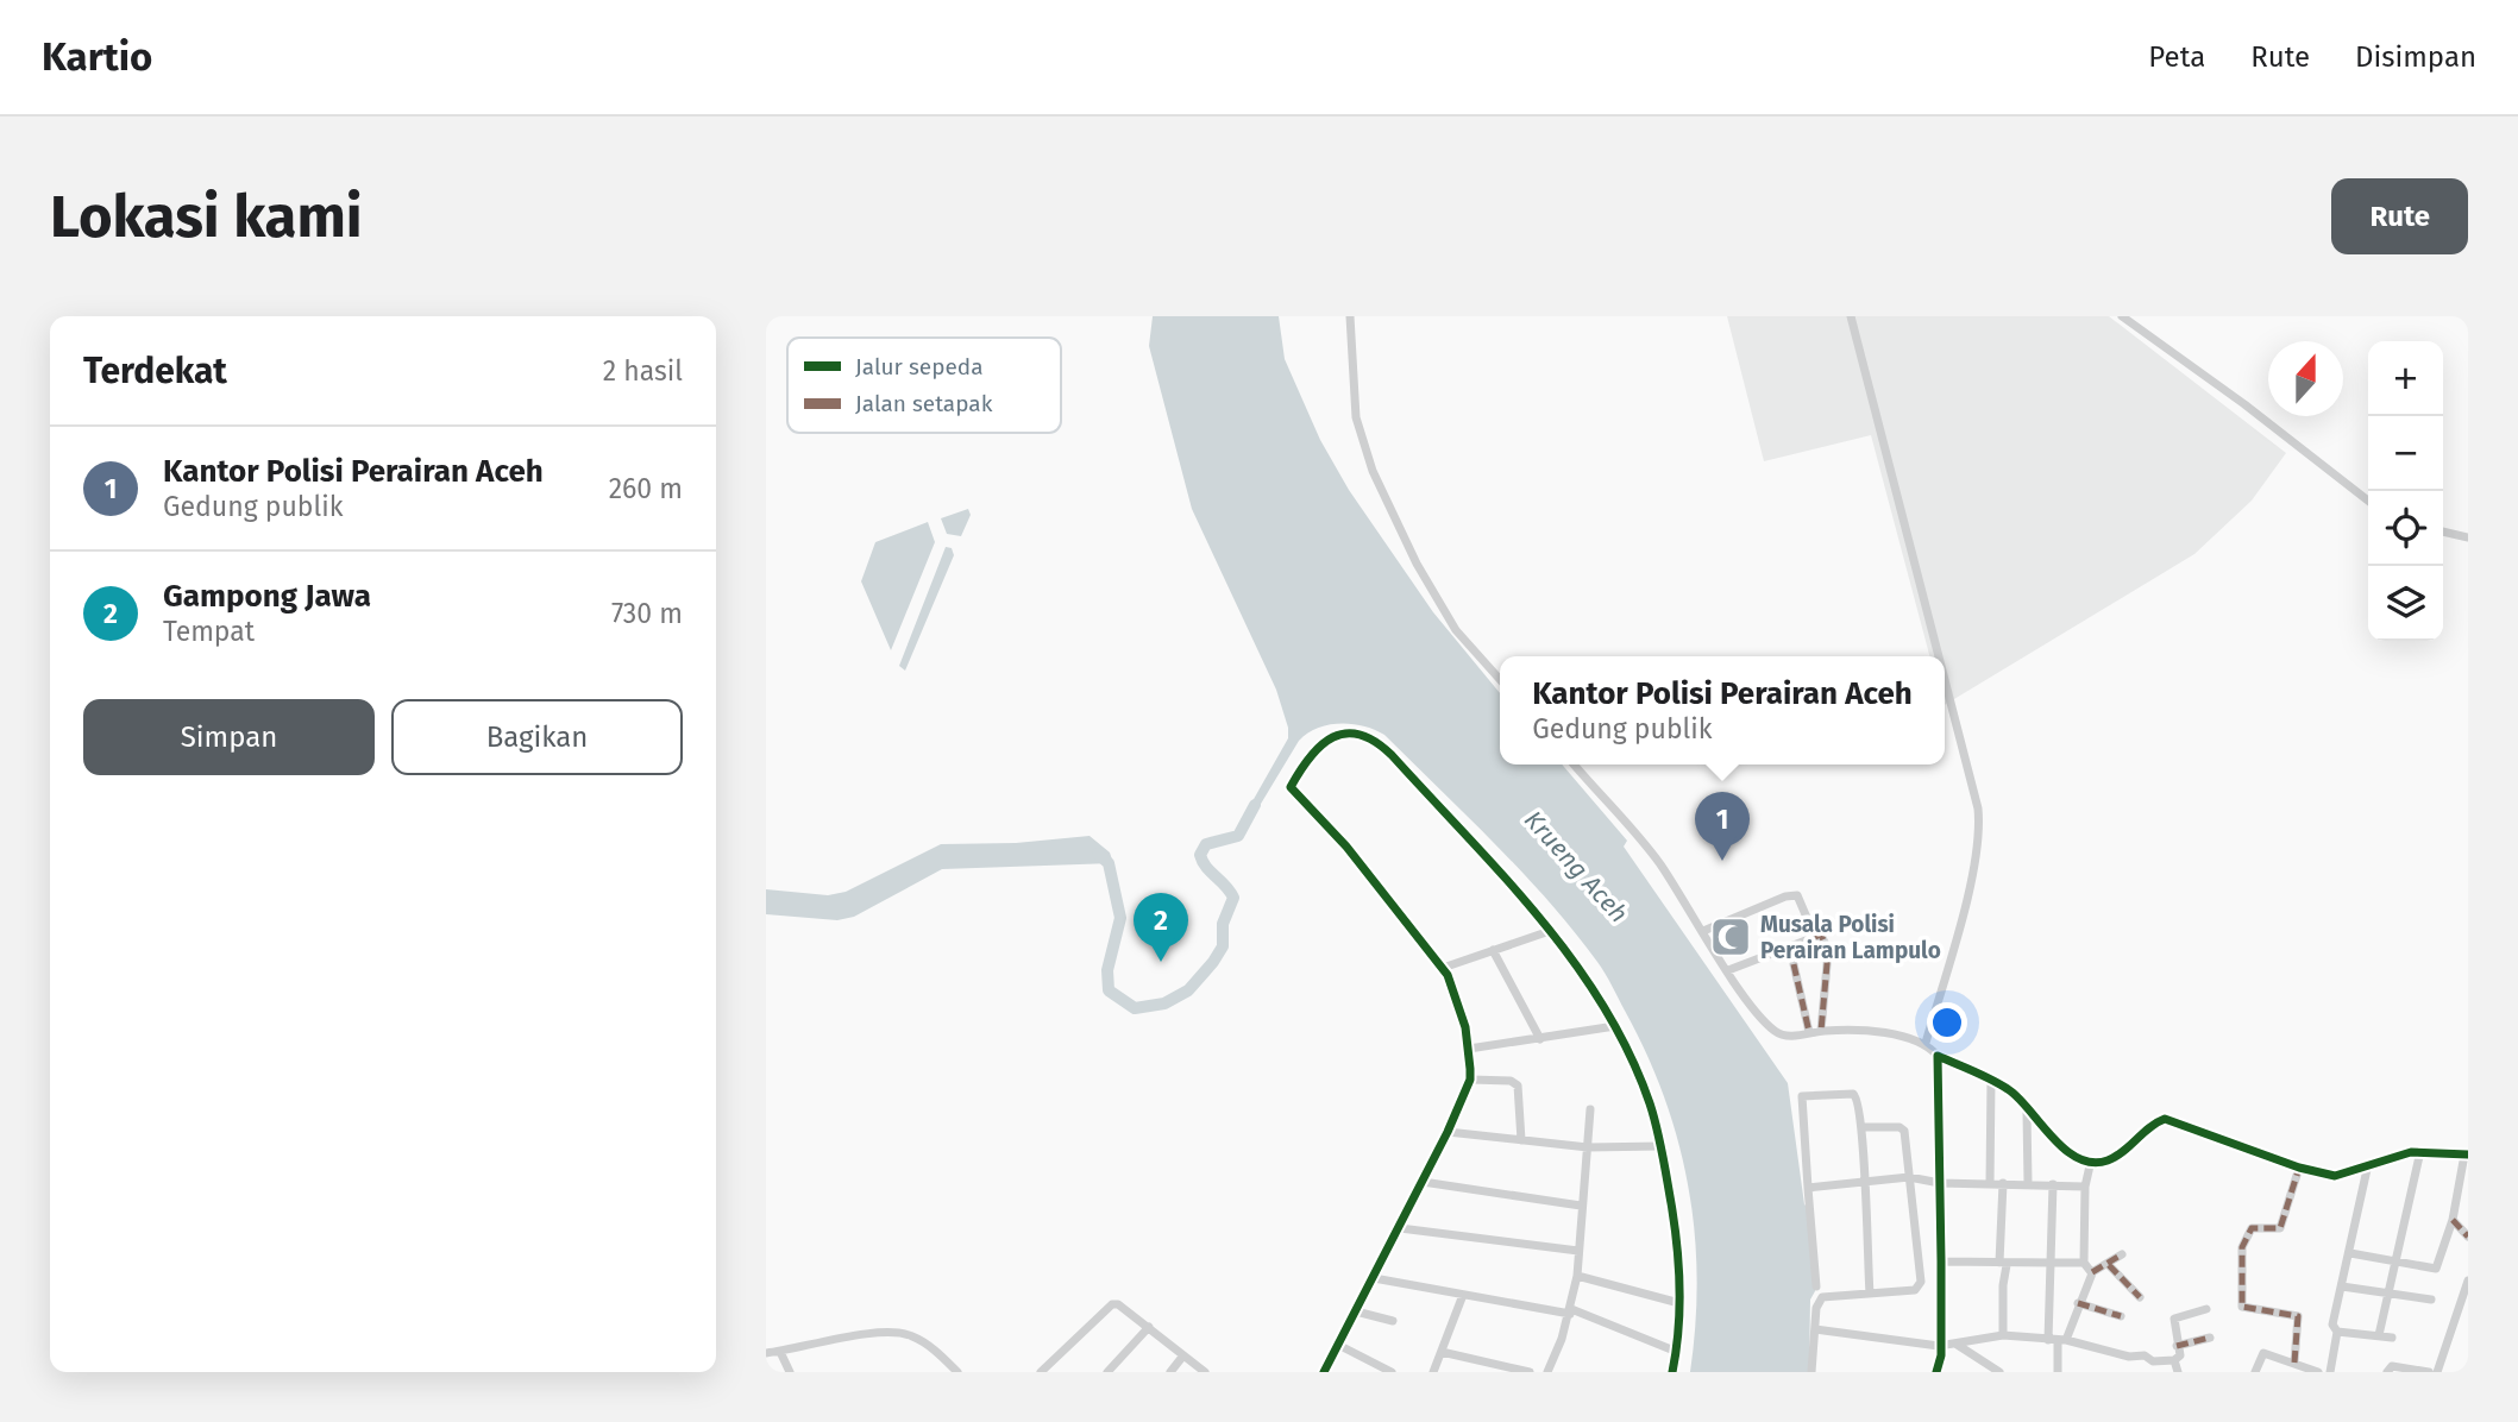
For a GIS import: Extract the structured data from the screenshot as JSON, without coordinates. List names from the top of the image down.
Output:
{
  "water": ["Krueng Aceh"],
  "places": {
    "mosque": ["Musala Polisi Perairan Lampulo"]
  },
  "legend": ["Jalur sepeda", "Jalan setapak"],
  "north": "top",
  "page": {
    "header": "Kartio",
    "nav": ["Peta", "Rute", "Disimpan"],
    "buttons": [
      "Rute",
      ["Simpan", "Bagikan"]
    ],
    "title": "Lokasi kami",
    "heading": ["Terdekat", "2 hasil"],
    "map_buttons": ["+", "−"],
    "list": [
      {
        "mark": "1",
        "name": "Kantor Polisi Perairan Aceh",
        "note": "Gedung publik",
        "value": "260 m"
      },
      {
        "mark": "2",
        "name": "Gampong Jawa",
        "note": "Tempat",
        "value": "730 m"
      }
    ],
    "popup": ["Kantor Polisi Perairan Aceh", "Gedung publik"],
    "pins": ["1", "2"]
  }
}
